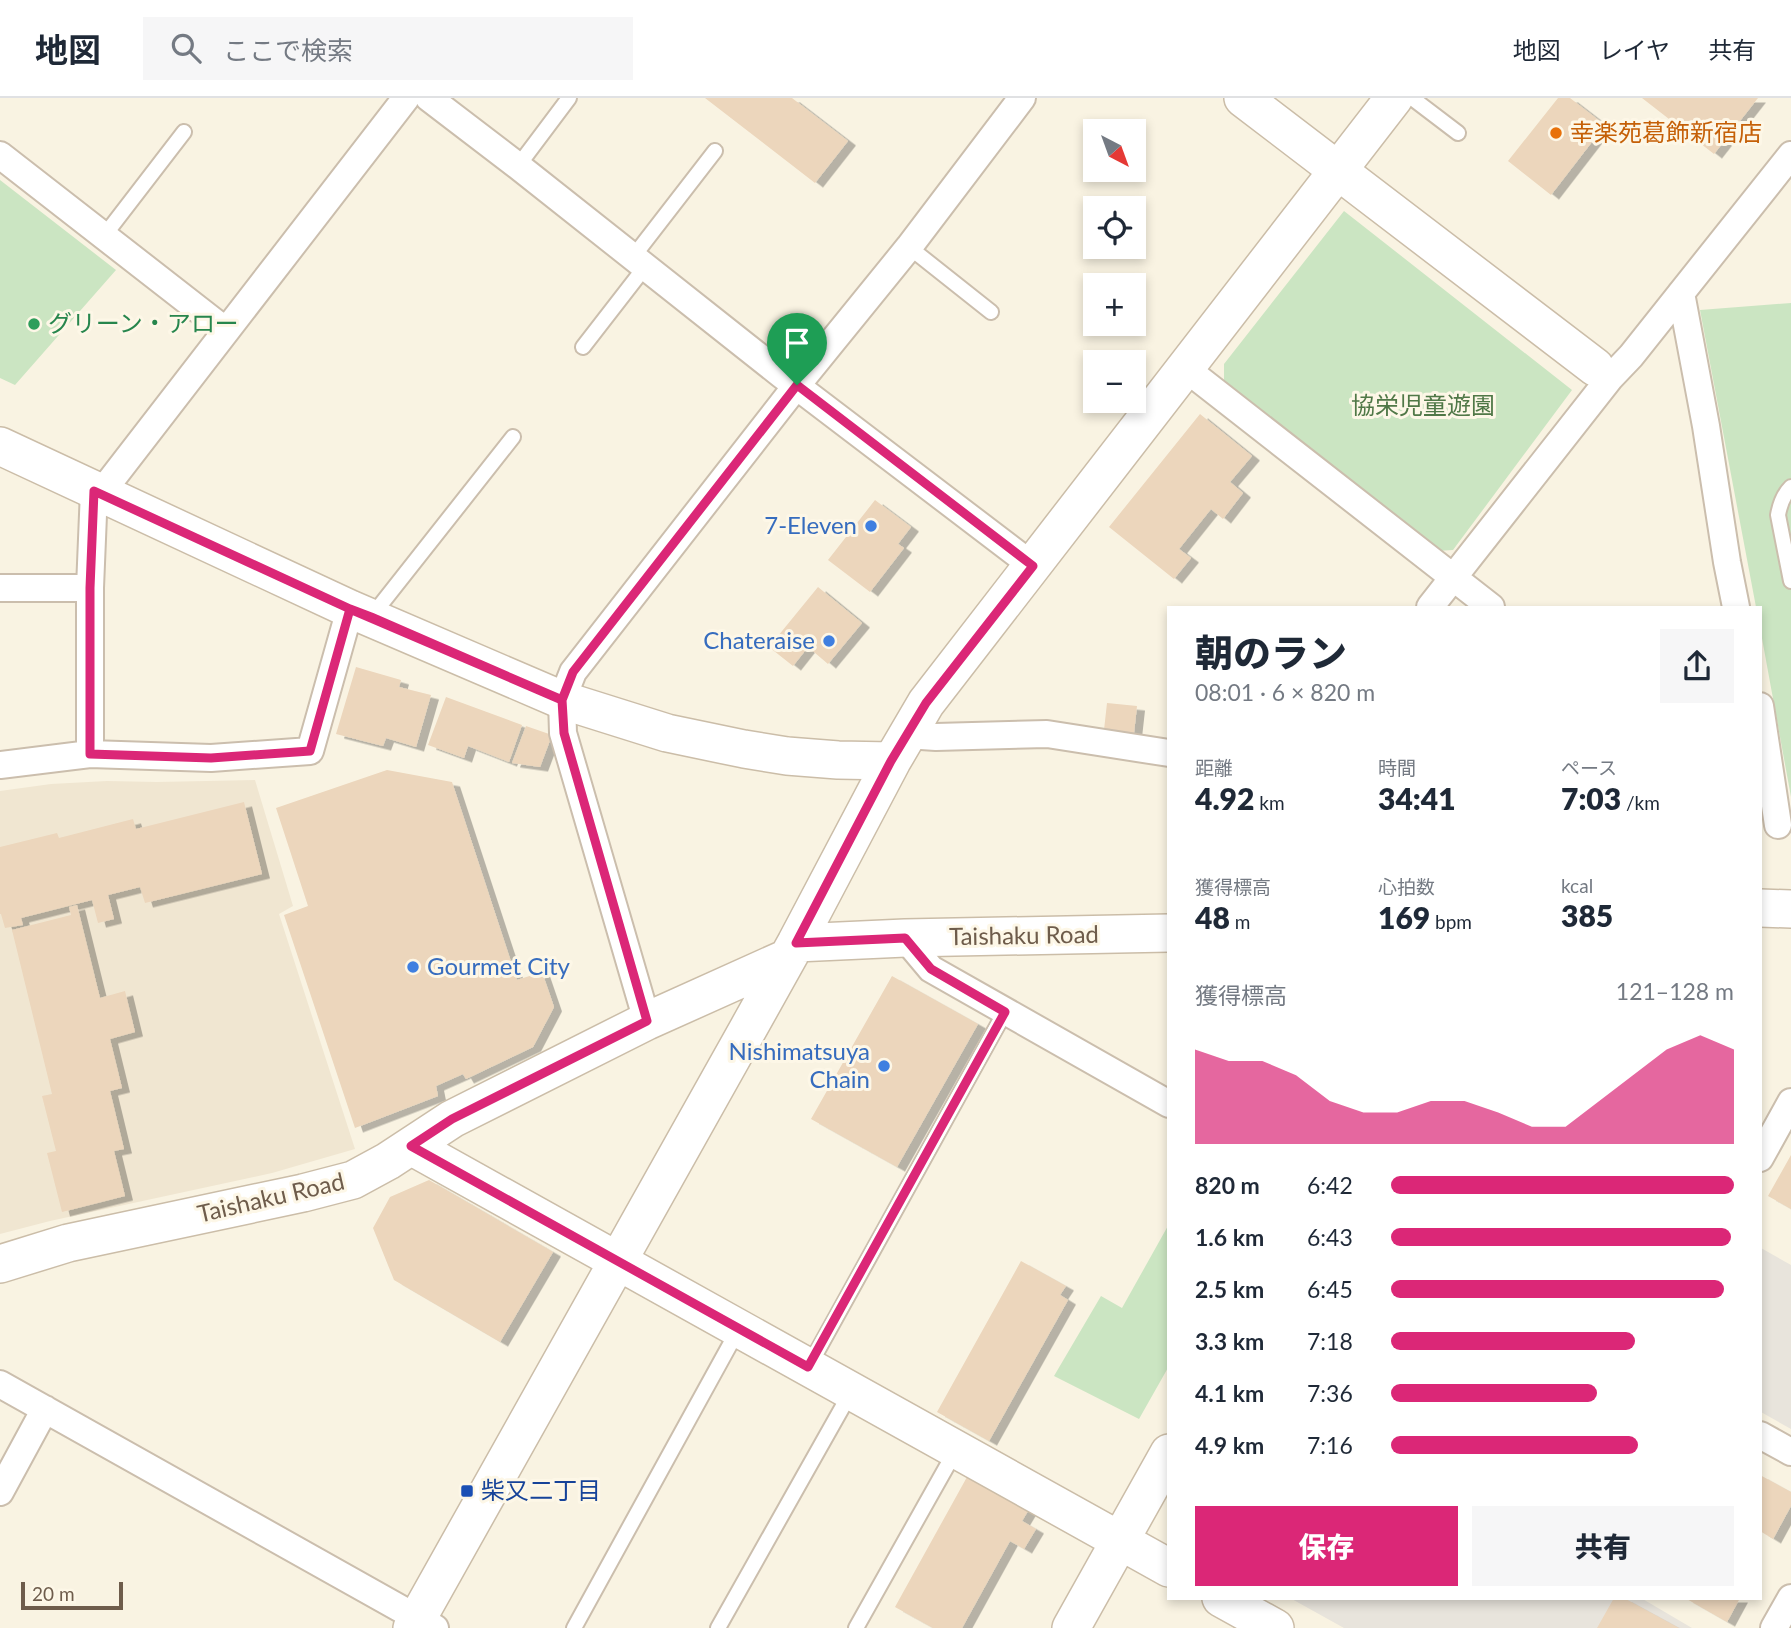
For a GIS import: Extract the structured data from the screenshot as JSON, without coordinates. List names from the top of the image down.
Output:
{
  "streets": {
    "street": ["Taishaku Road"]
  },
  "parks": ["協栄児童遊園"],
  "places": {
    "other": [
      "幸楽苑葛飾新宿店",
      "グリーン・アロー",
      "7-Eleven",
      "Chateraise",
      "Gourmet City",
      "Nishimatsuya Chain"
    ],
    "transit": ["柴又二丁目"]
  },
  "scale_bar": "20 m",
  "north": "bottom right",
  "page": {
    "header": "地図",
    "search": "ここで検索",
    "nav": ["地図", "レイヤ", "共有"],
    "map_buttons": ["+", "−"],
    "heading": ["朝のラン", "08:01 · 6 × 820 m"],
    "stats": [
      ["距離", "4.92 km"],
      ["時間", "34:41"],
      ["ペース", "7:03 /km"],
      ["獲得標高", "48 m"],
      ["心拍数", "169 bpm"],
      ["kcal", "385"]
    ],
    "chart": ["獲得標高", "121–128 m"],
    "list": [
      {
        "name": "820 m",
        "note": "6:42"
      },
      {
        "name": "1.6 km",
        "note": "6:43"
      },
      {
        "name": "2.5 km",
        "note": "6:45"
      },
      {
        "name": "3.3 km",
        "note": "7:18"
      },
      {
        "name": "4.1 km",
        "note": "7:36"
      },
      {
        "name": "4.9 km",
        "note": "7:16"
      }
    ],
    "buttons": ["保存", "共有"],
    "scale": "20 m"
  }
}
